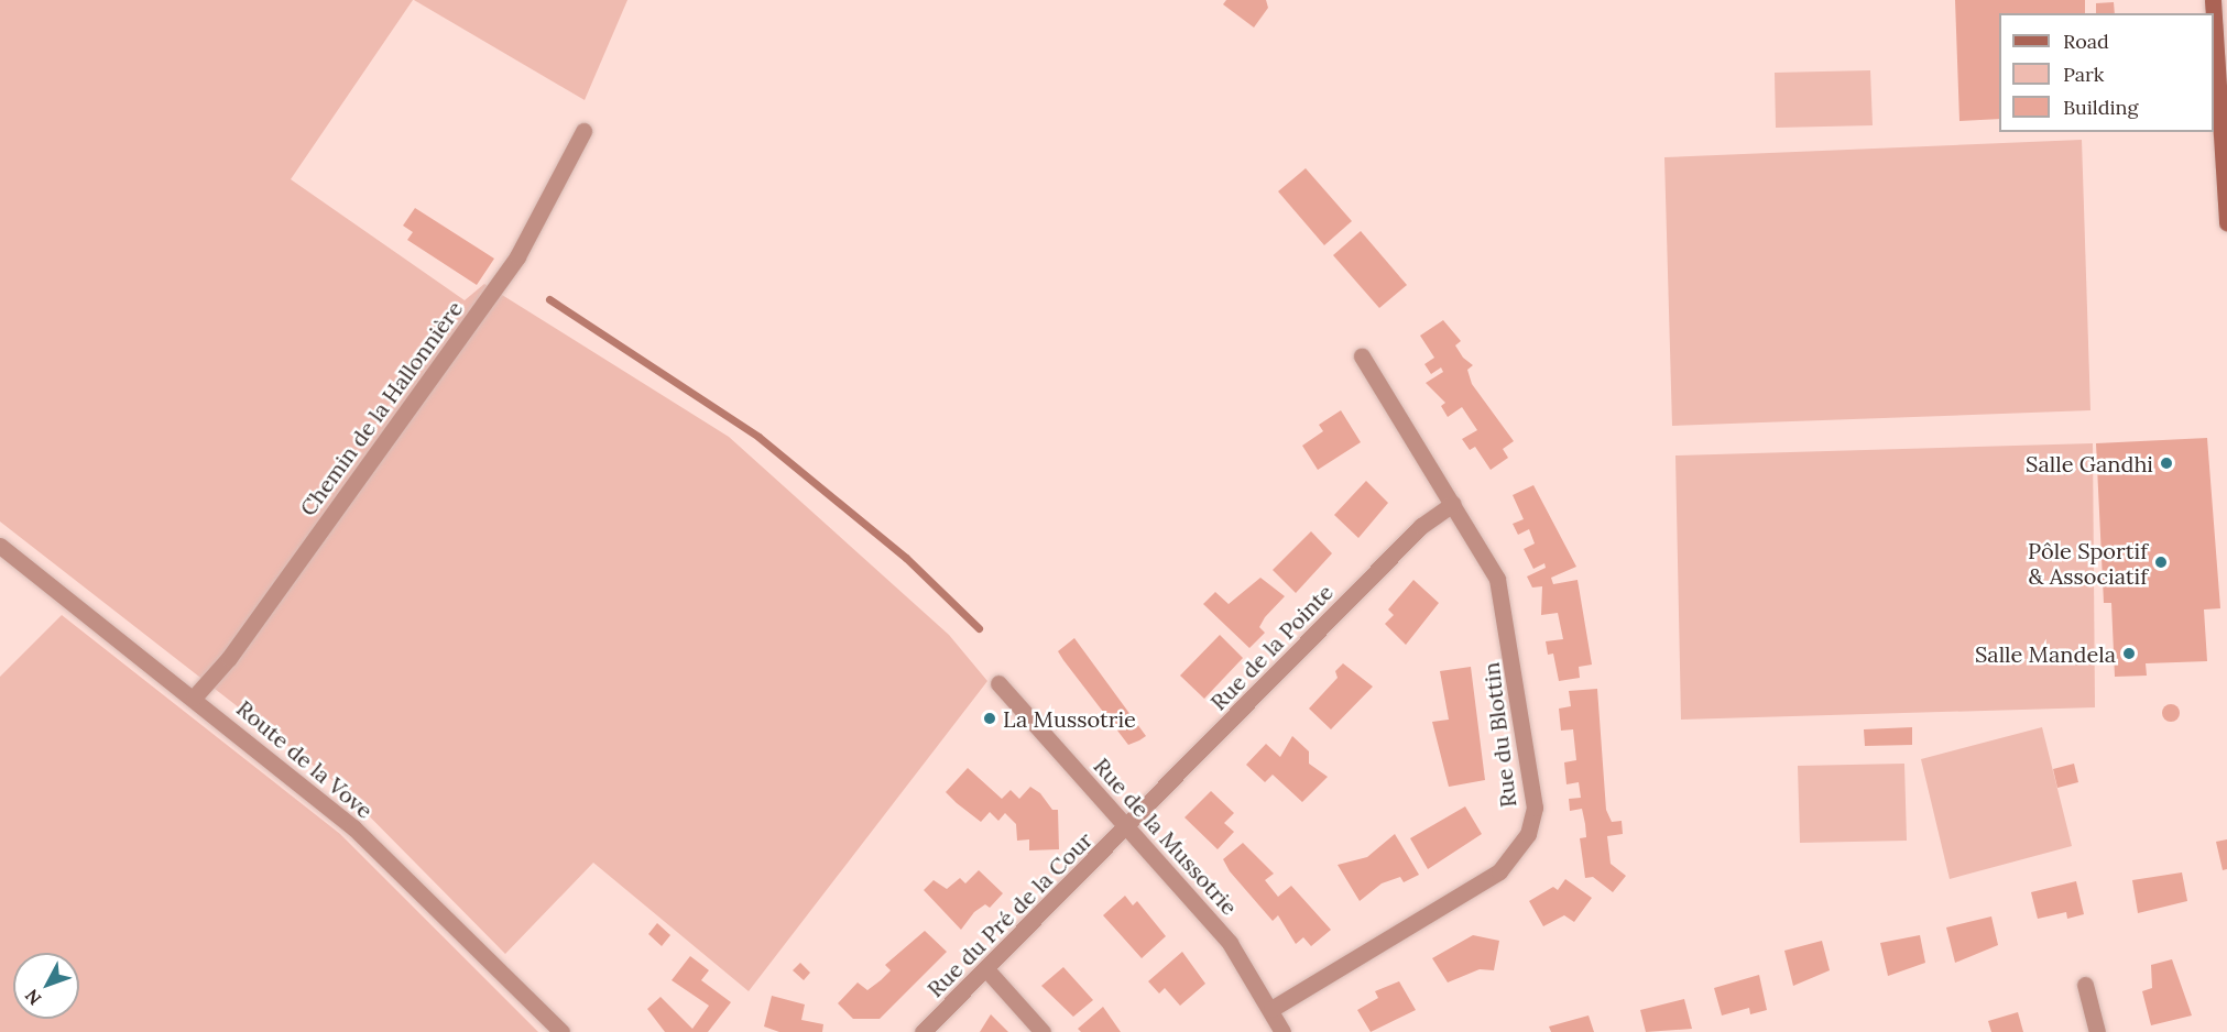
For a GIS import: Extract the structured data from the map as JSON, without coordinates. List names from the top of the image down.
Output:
{
  "streets": {
    "street": [
      "Chemin de la Hallonnière",
      "Rue de la Pointe",
      "Rue du Blottin",
      "Route de la Vove",
      "Rue de la Mussotrie",
      "Rue du Pré de la Cour"
    ]
  },
  "crossings": [
    ["Chemin de la Hallonnière", "Route de la Vove"],
    ["Rue de la Pointe", "Rue du Blottin"],
    ["Rue de la Pointe", "Rue de la Mussotrie"],
    ["Rue de la Pointe", "Rue du Pré de la Cour"],
    ["Rue du Blottin", "Rue de la Mussotrie"],
    ["Rue de la Mussotrie", "Rue du Pré de la Cour"]
  ],
  "places": [
    "Salle Gandhi",
    "Pôle Sportif & Associatif",
    "Salle Mandela",
    "La Mussotrie"
  ],
  "legend": ["Road", "Park", "Building"],
  "north": "bottom left"
}
